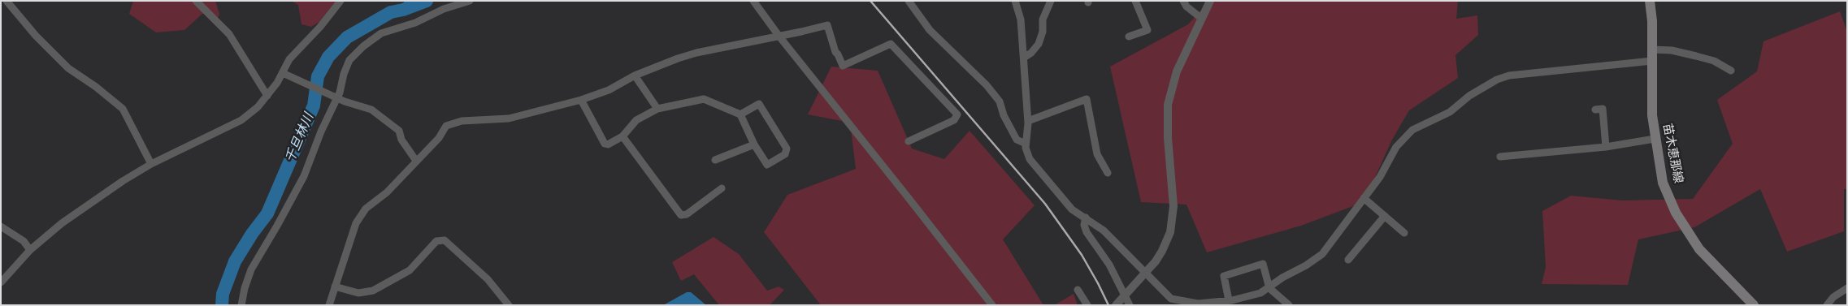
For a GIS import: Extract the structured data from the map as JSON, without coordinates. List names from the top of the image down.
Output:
{
  "streets": {
    "main road": ["苗木恵那線"]
  },
  "water": ["千旦林川"]
}
